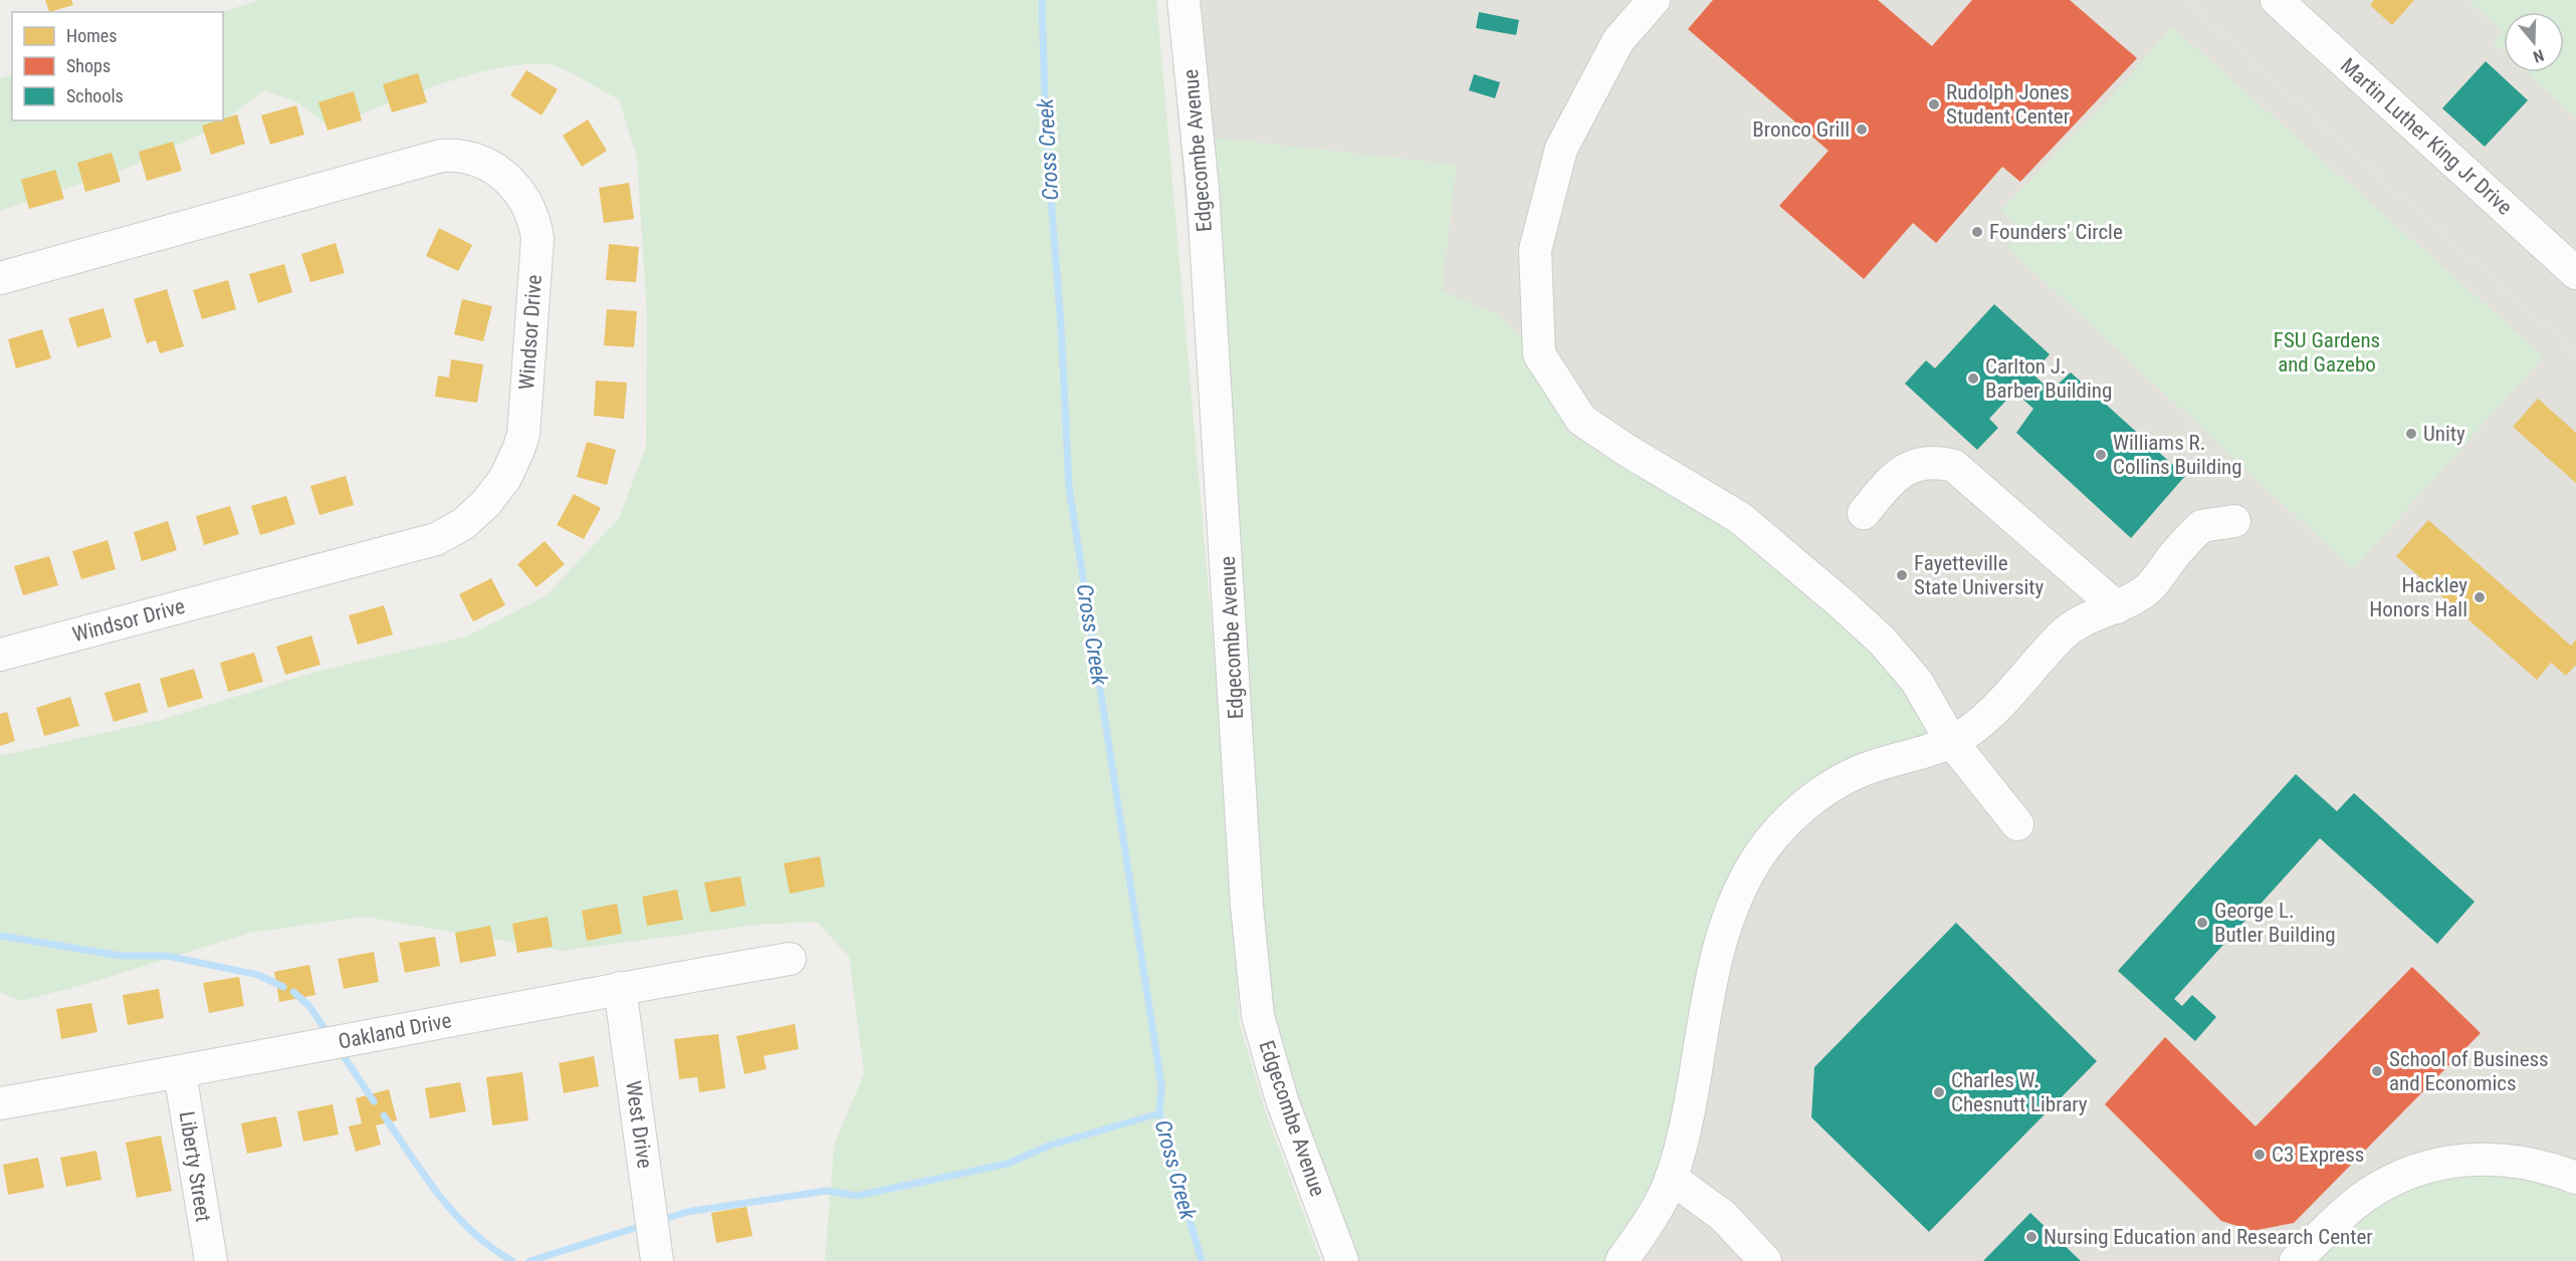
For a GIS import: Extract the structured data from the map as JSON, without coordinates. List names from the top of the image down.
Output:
{
  "streets": {
    "street": [
      "Martin Luther King Jr Drive",
      "Edgecombe Avenue",
      "Windsor Drive",
      "Oakland Drive",
      "West Drive",
      "Liberty Street"
    ]
  },
  "crossings": [
    ["Oakland Drive", "West Drive"],
    ["Oakland Drive", "Liberty Street"]
  ],
  "water": ["Cross Creek"],
  "parks": ["FSU Gardens and Gazebo"],
  "places": [
    "Rudolph Jones Student Center",
    "Bronco Grill",
    "Founders' Circle",
    "Carlton J. Barber Building",
    "Unity",
    "Williams R. Collins Building",
    "Fayetteville State University",
    "Hackley Honors Hall",
    "George L. Butler Building",
    "School of Business and Economics",
    "Charles W. Chesnutt Library",
    "C3 Express",
    "Nursing Education and Research Center"
  ],
  "legend": ["Homes", "Shops", "Schools"],
  "north": "bottom"
}
